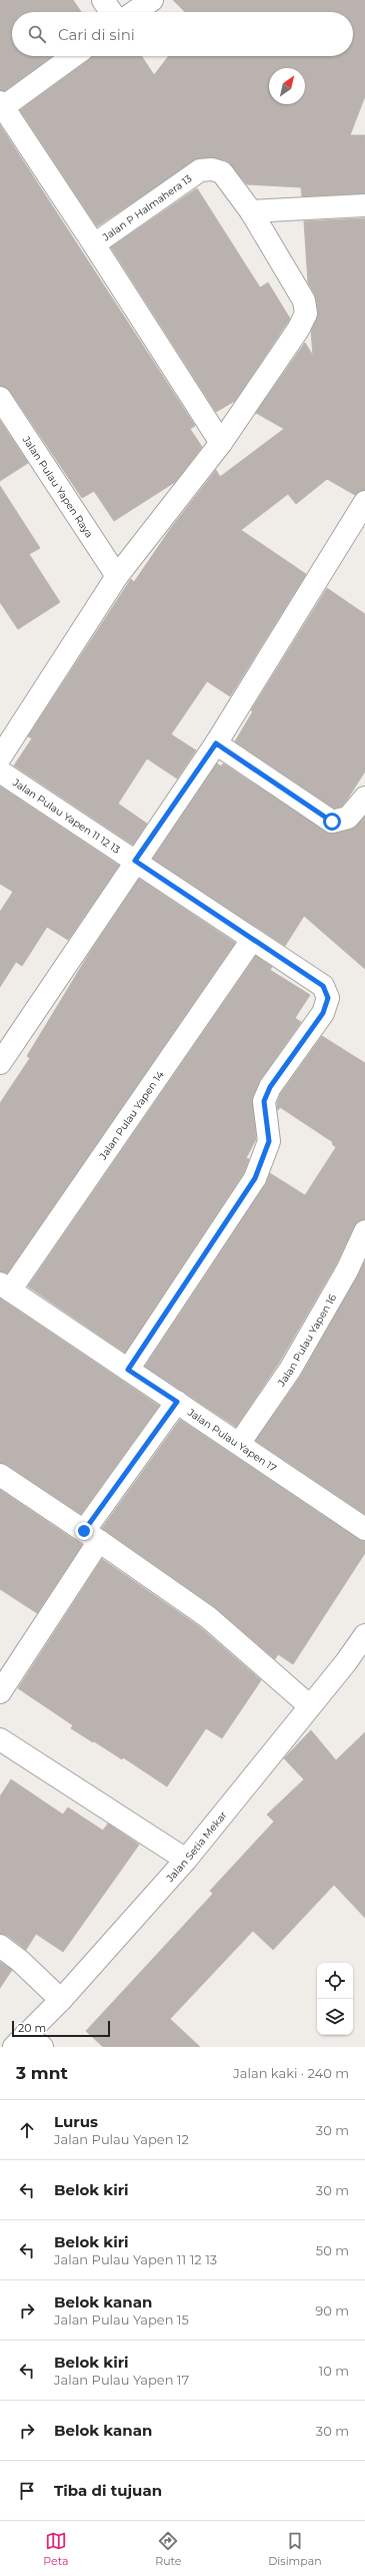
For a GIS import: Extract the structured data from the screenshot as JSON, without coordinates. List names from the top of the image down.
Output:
{
  "streets": {
    "street": [
      "Jalan P Halmahera 13",
      "Jalan Pulau Yapen Raya",
      "Jalan Pulau Yapen 11 12 13",
      "Jalan Pulau Yapen 14",
      "Jalan Pulau Yapen 16",
      "Jalan Pulau Yapen 17",
      "Jalan Setia Mekar"
    ]
  },
  "crossings": [
    ["Jalan Pulau Yapen 11 12 13", "Jalan Pulau Yapen 14"],
    ["Jalan Pulau Yapen 11 12 13", "Jalan Pulau Yapen 17"],
    ["Jalan Pulau Yapen 14", "Jalan Pulau Yapen 17"],
    ["Jalan Pulau Yapen 16", "Jalan Pulau Yapen 17"]
  ],
  "scale_bar": "20 m",
  "north": "top right",
  "page": {
    "search": "Cari di sini",
    "scale": "20 m",
    "heading": ["3 mnt", "Jalan kaki · 240 m"],
    "list": [
      ["Lurus", "Jalan Pulau Yapen 12", "30 m"],
      ["Belok kiri", "30 m"],
      ["Belok kiri", "Jalan Pulau Yapen 11 12 13", "50 m"],
      ["Belok kanan", "Jalan Pulau Yapen 15", "90 m"],
      ["Belok kiri", "Jalan Pulau Yapen 17", "10 m"],
      ["Belok kanan", "30 m"],
      "Tiba di tujuan"
    ],
    "nav": ["Peta", "Rute", "Disimpan"]
  }
}
